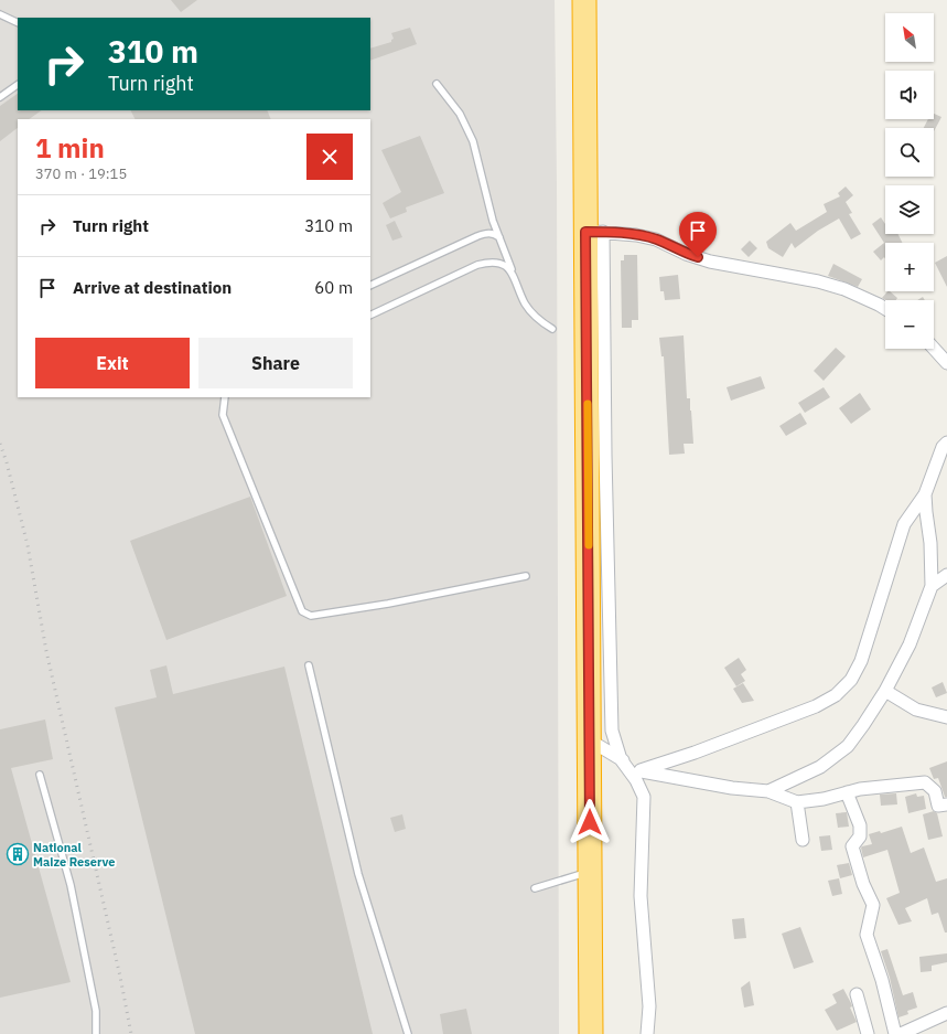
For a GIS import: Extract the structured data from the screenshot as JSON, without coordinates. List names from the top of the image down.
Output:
{
  "places": {
    "building": ["National Maize Reserve"]
  },
  "north": "top left",
  "page": {
    "map_buttons": ["+", "−"],
    "turn": ["310 m", "Turn right"],
    "heading": ["1 min", "370 m · 19:15"],
    "list": [
      {
        "name": "Turn right",
        "value": "310 m"
      },
      {
        "name": "Arrive at destination",
        "value": "60 m"
      }
    ],
    "buttons": ["Exit", "Share"]
  }
}
